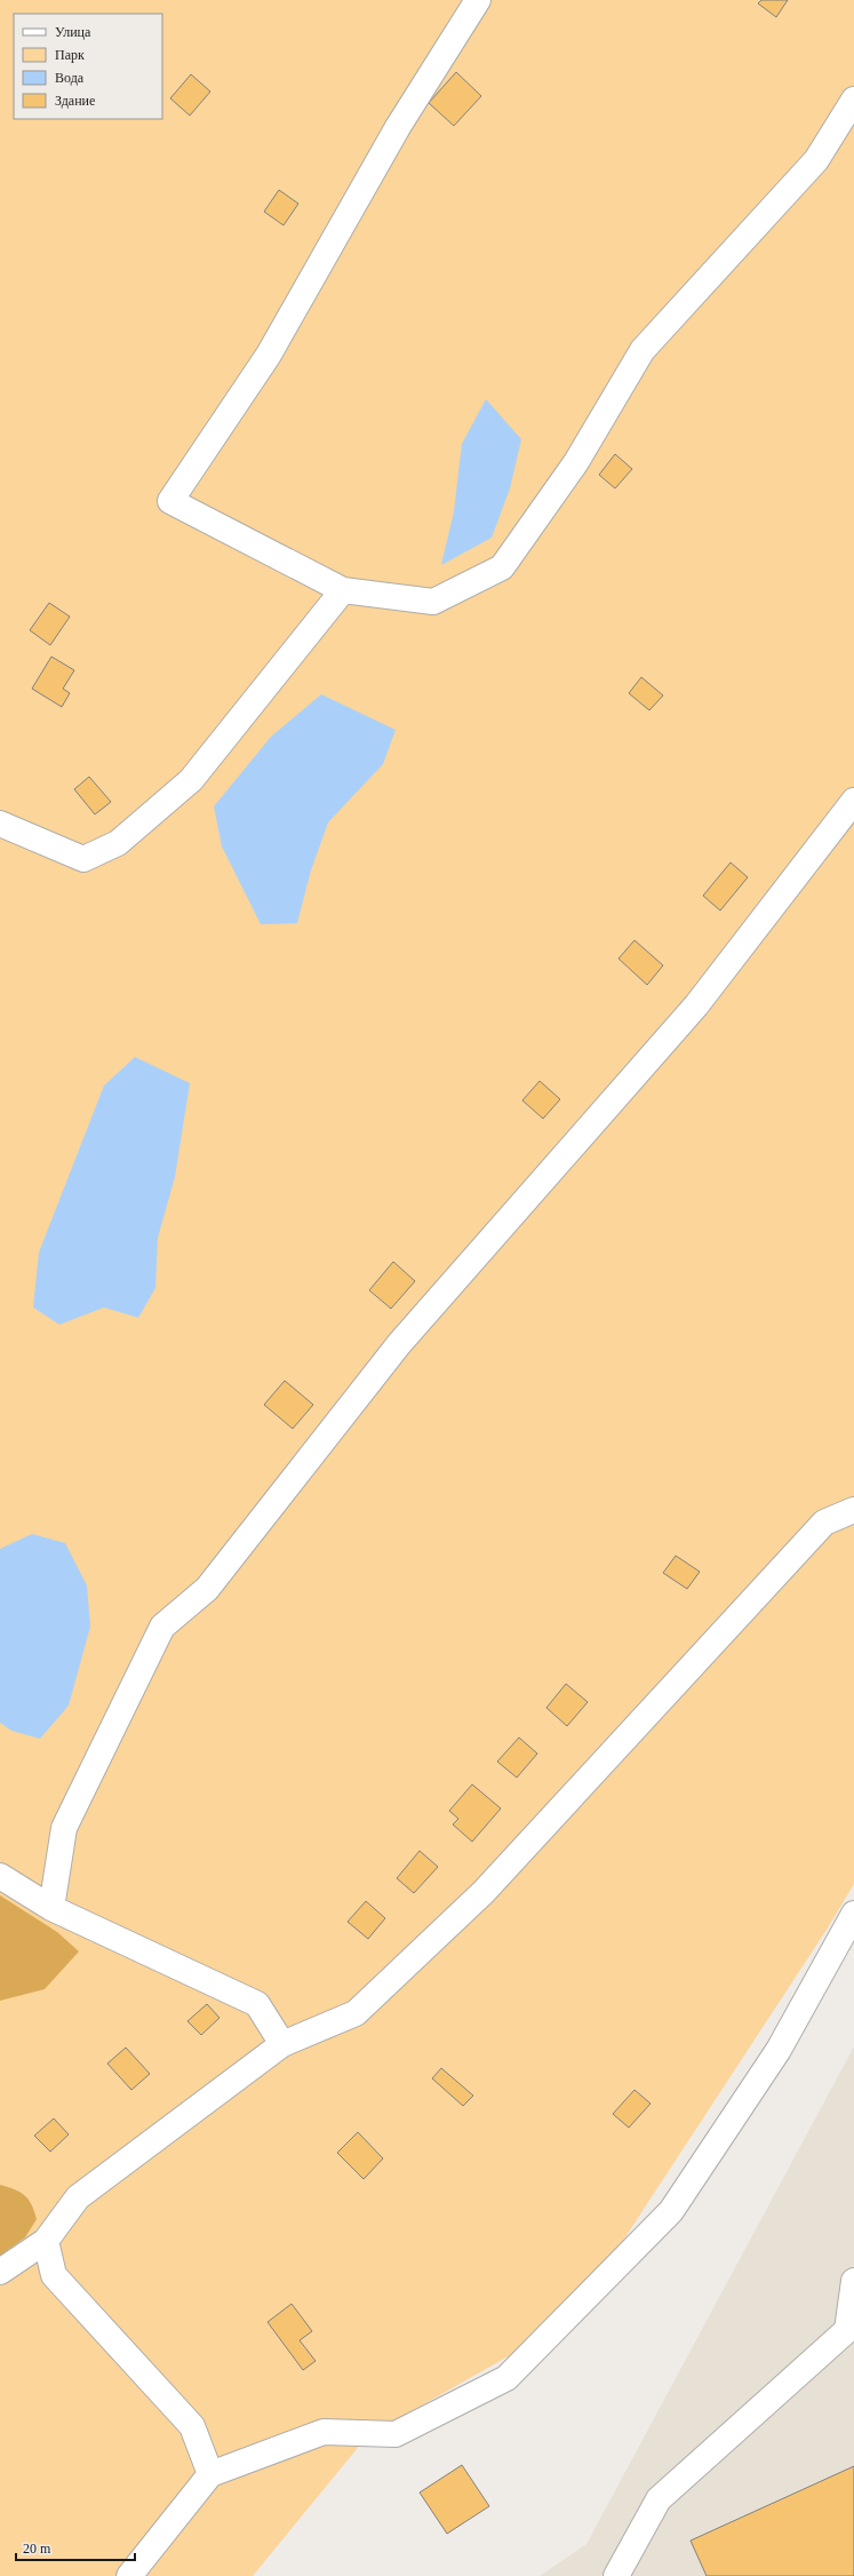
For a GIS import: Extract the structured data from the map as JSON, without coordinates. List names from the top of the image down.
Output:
{
  "legend": [
    "Улица",
    "Парк",
    "Вода",
    "Здание"
  ],
  "scale_bar": "20 m"
}
